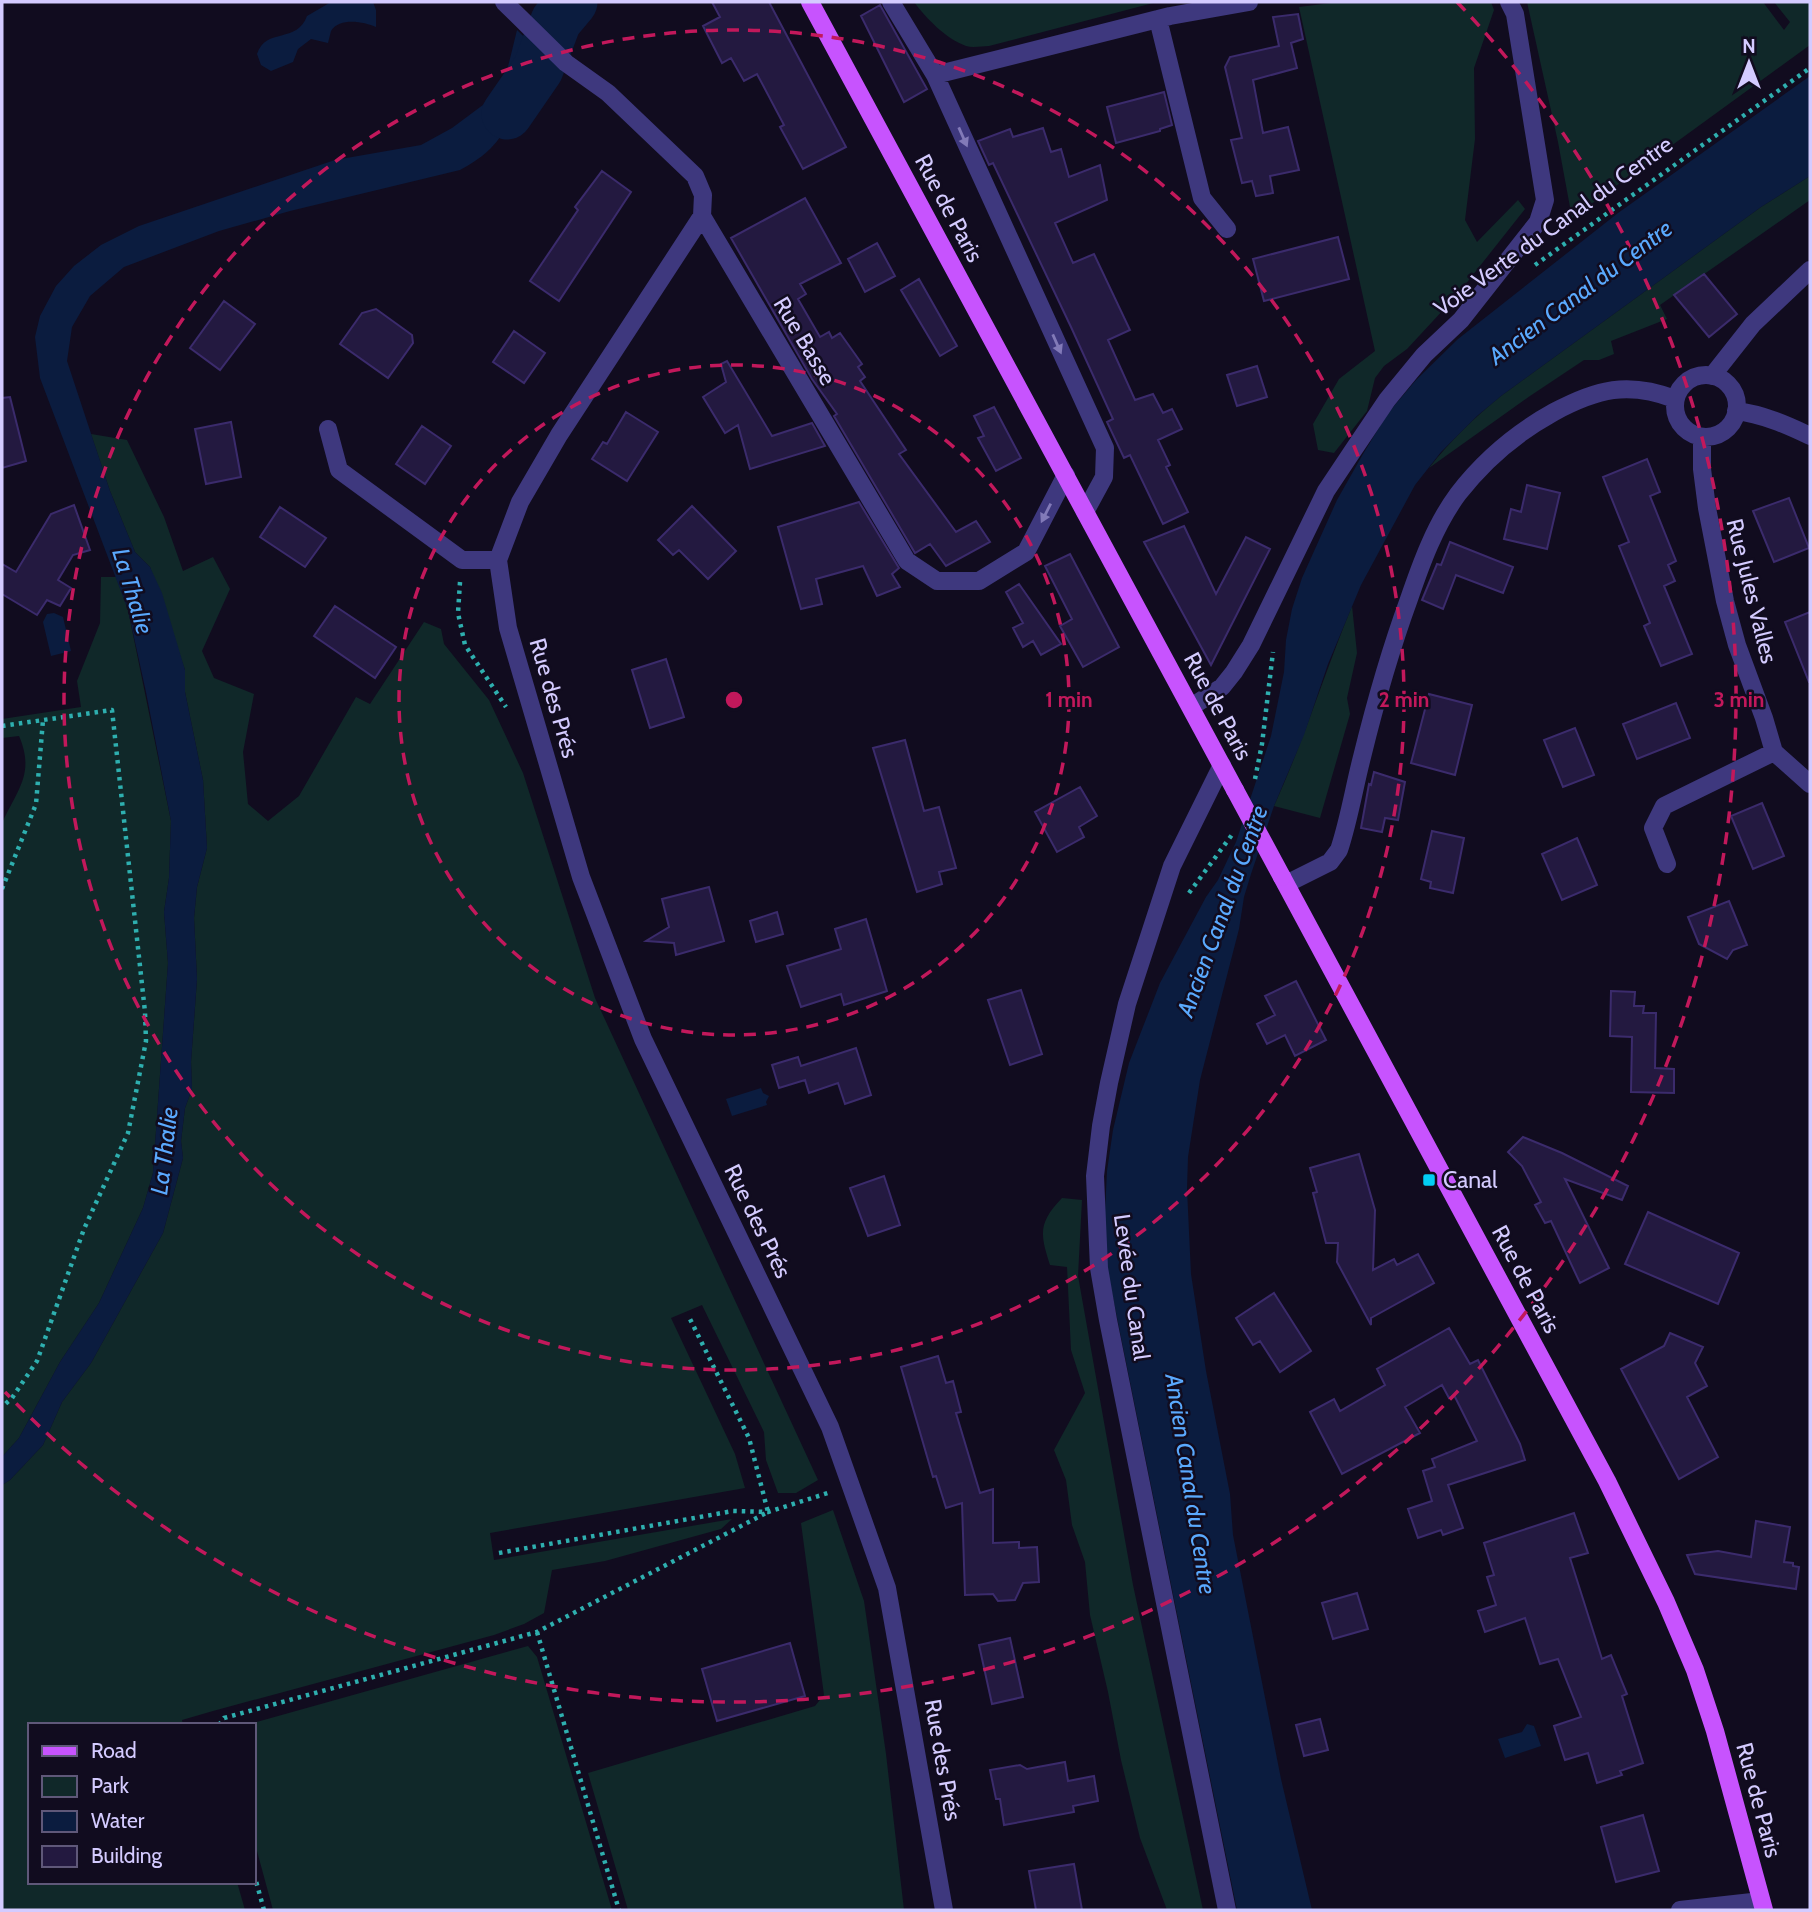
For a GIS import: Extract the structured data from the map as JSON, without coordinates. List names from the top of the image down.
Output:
{
  "streets": {
    "main road": ["Rue de Paris"],
    "street": [
      "Voie Verte du Canal du Centre",
      "Rue Basse",
      "Rue Jules Valles",
      "Rue des Prés",
      "Levée du Canal"
    ]
  },
  "crossings": [
    ["Rue de Paris", "Voie Verte du Canal du Centre"],
    ["Rue de Paris", "Rue Basse"],
    ["Rue de Paris", "Levée du Canal"],
    ["Rue Basse", "Rue des Prés"]
  ],
  "water": ["Ancien Canal du Centre", "La Thalie"],
  "places": {
    "transit": ["Canal"]
  },
  "legend": [
    "Road",
    "Park",
    "Water",
    "Building"
  ],
  "north": "top",
  "rings": ["1 min", "2 min", "3 min"]
}
